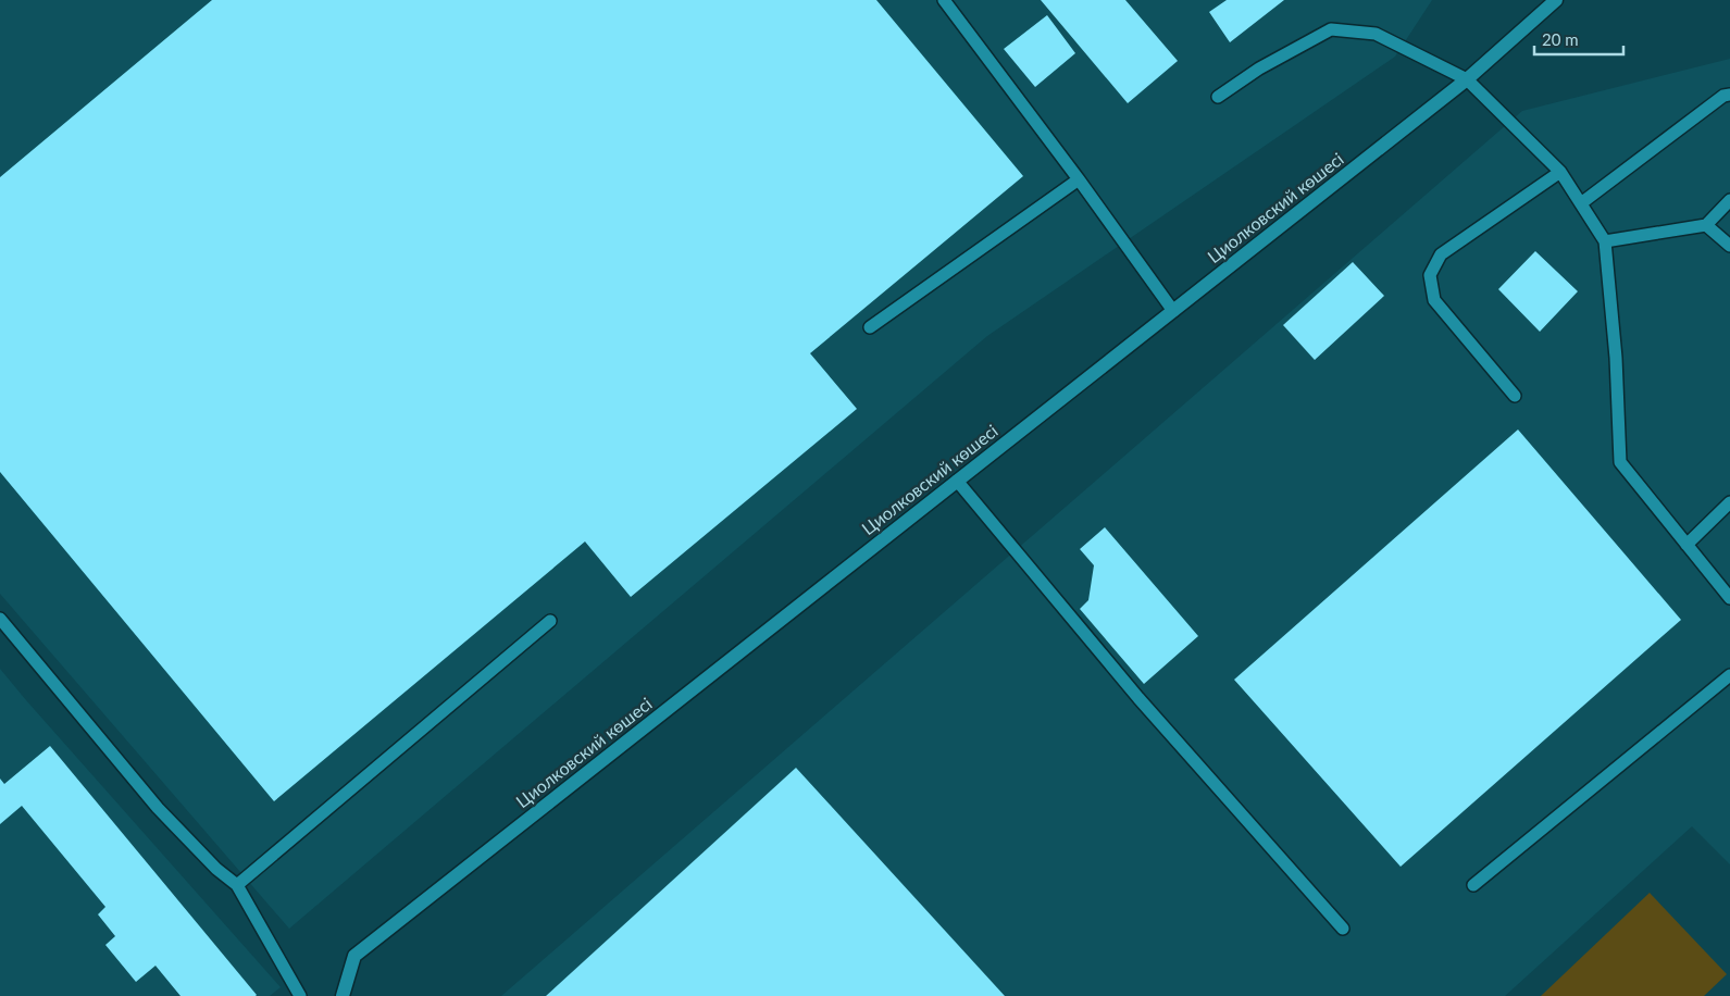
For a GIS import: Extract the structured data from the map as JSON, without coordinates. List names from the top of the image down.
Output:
{
  "streets": {
    "street": ["Циолковский көшесі"]
  },
  "scale_bar": "20 m"
}
